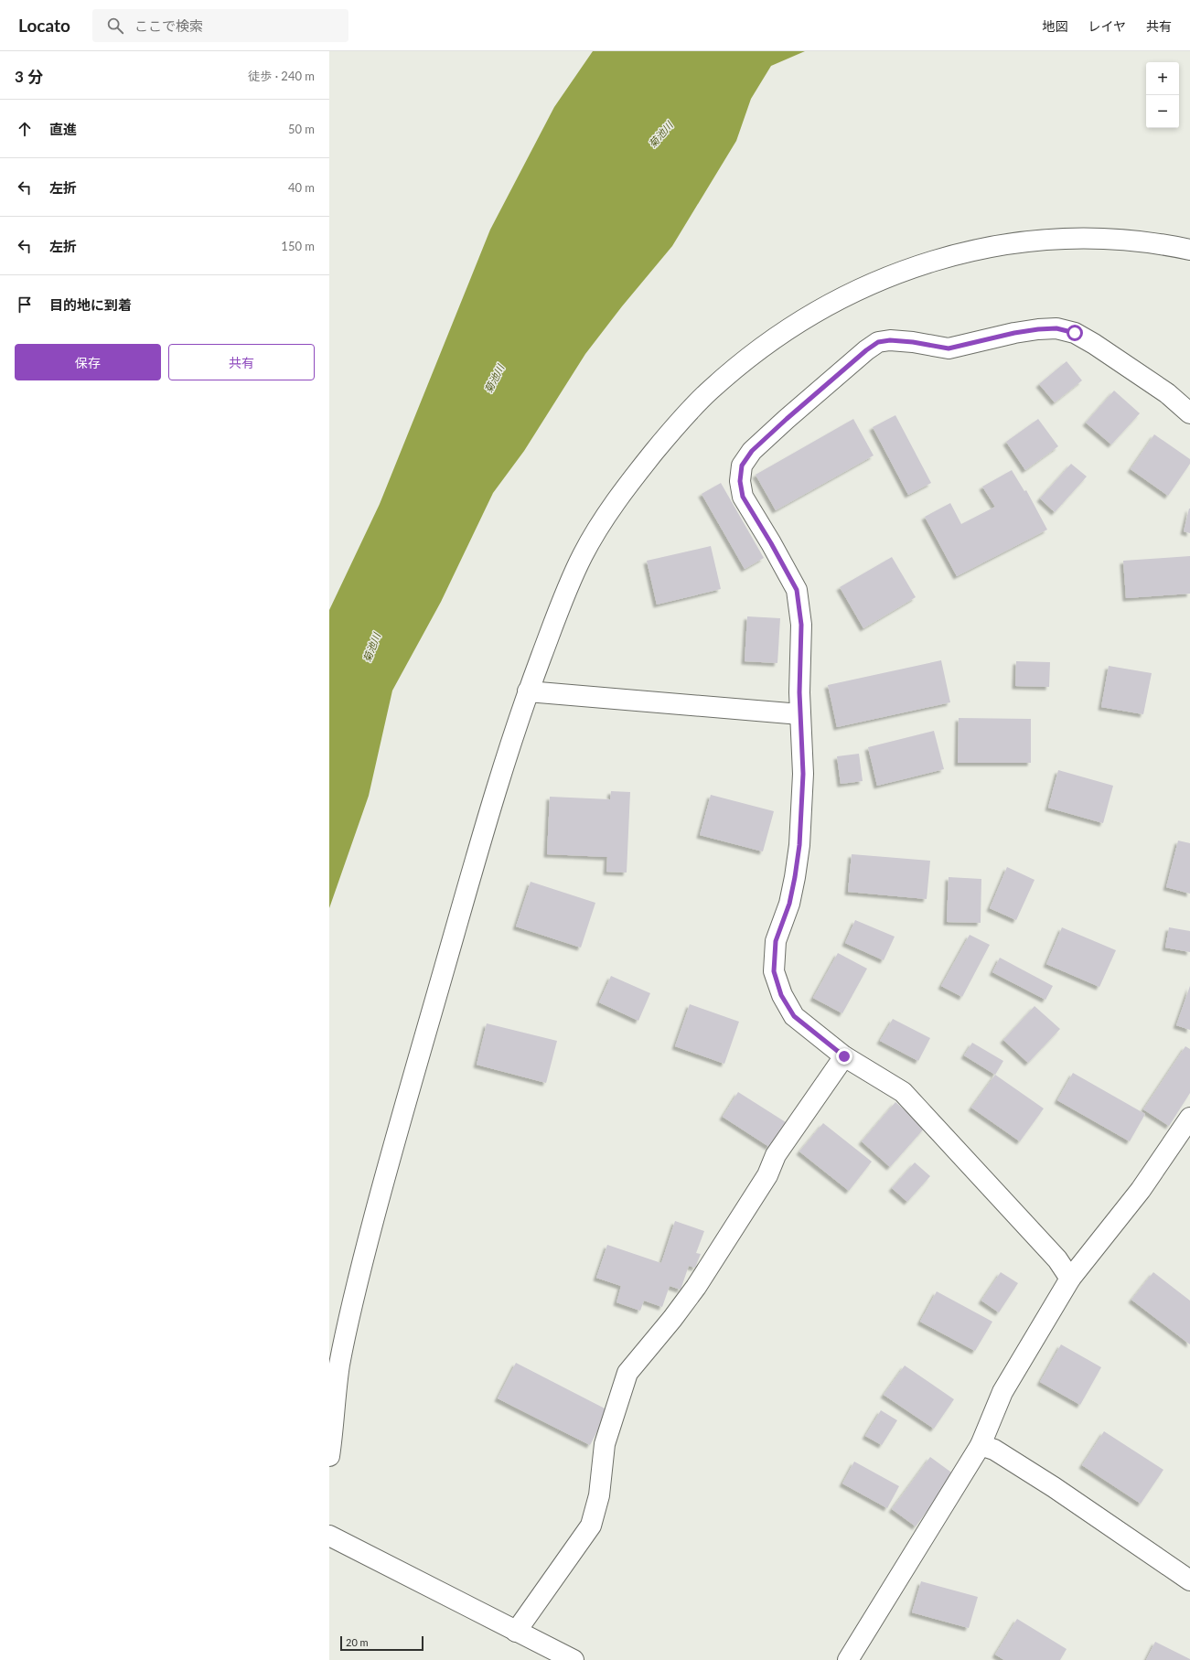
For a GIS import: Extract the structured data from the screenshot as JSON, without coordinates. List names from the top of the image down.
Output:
{
  "water": ["菊池川"],
  "scale_bar": "20 m",
  "page": {
    "header": "Locato",
    "search": "ここで検索",
    "nav": ["地図", "レイヤ", "共有"],
    "heading": ["3 分", "徒歩 · 240 m"],
    "map_buttons": ["+", "−"],
    "list": [
      ["直進", "50 m"],
      ["左折", "40 m"],
      ["左折", "150 m"],
      "目的地に到着"
    ],
    "buttons": ["保存", "共有"],
    "scale": "20 m"
  }
}
